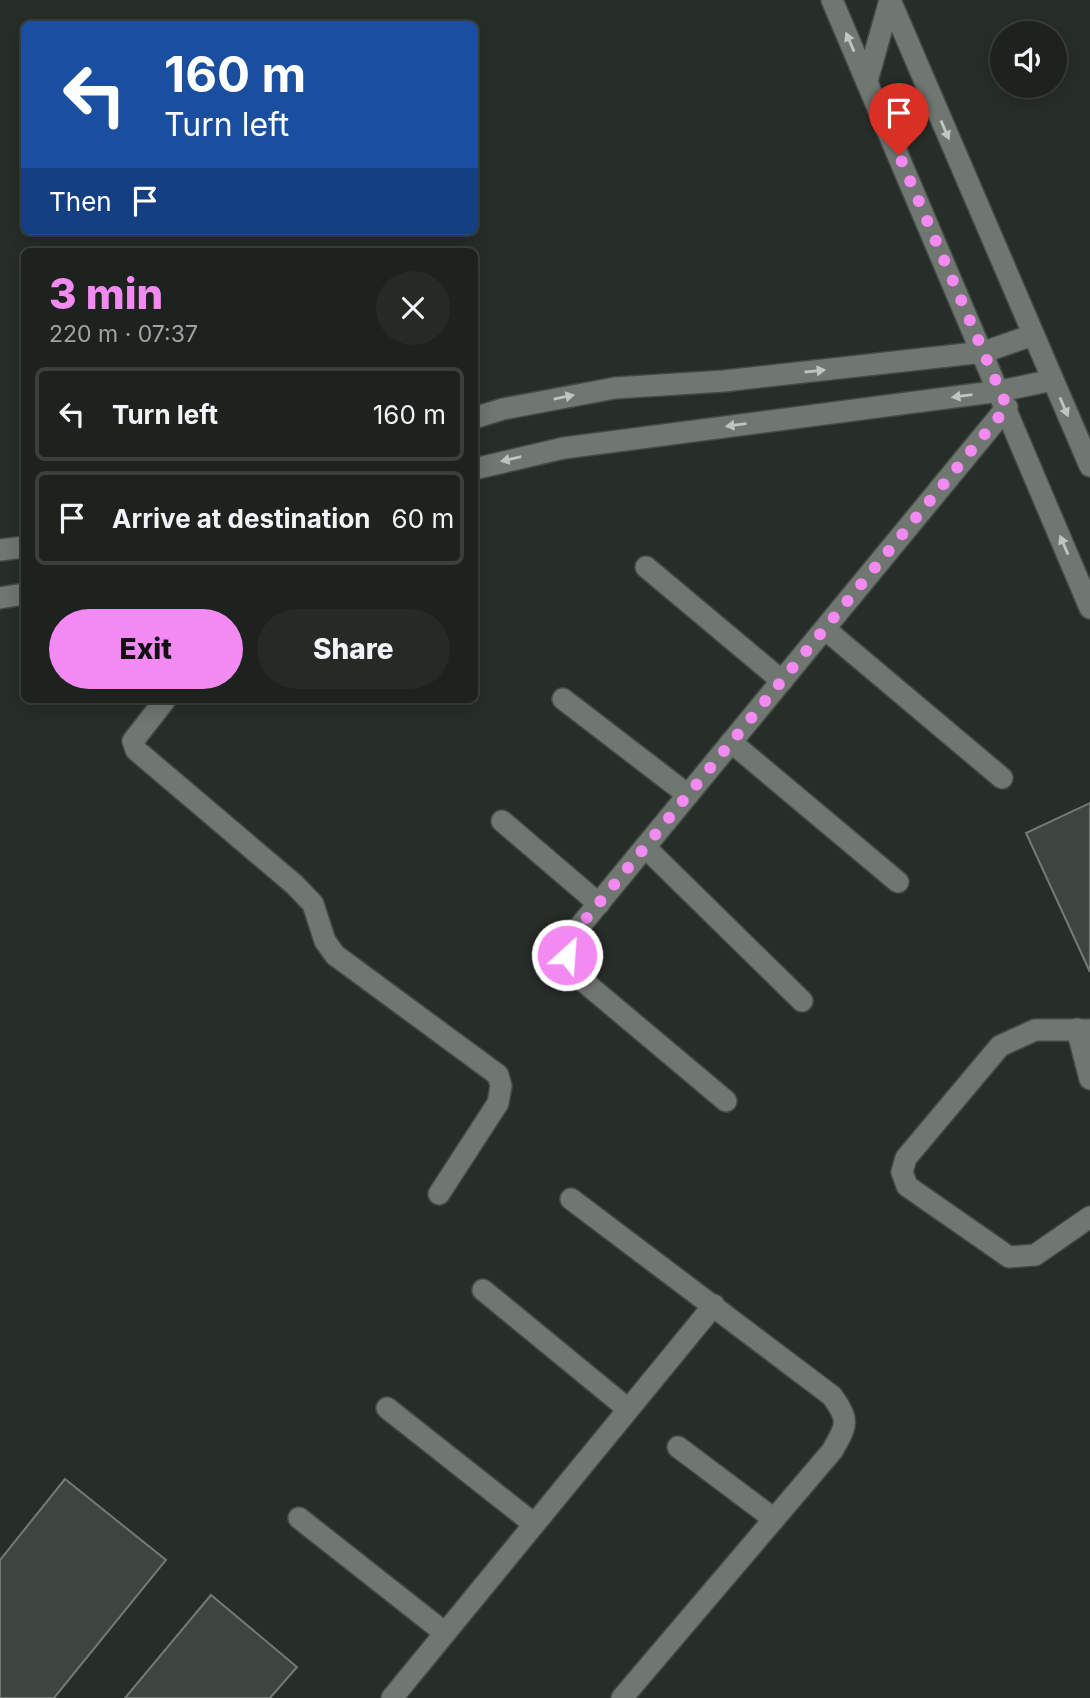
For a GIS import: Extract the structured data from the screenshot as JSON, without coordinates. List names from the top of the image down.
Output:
{
  "page": {
    "turn": ["160 m", "Turn left"],
    "then": "Then",
    "heading": ["3 min", "220 m · 07:37"],
    "list": [
      {
        "name": "Turn left",
        "value": "160 m"
      },
      {
        "name": "Arrive at destination",
        "value": "60 m"
      }
    ],
    "buttons": ["Exit", "Share"]
  }
}
